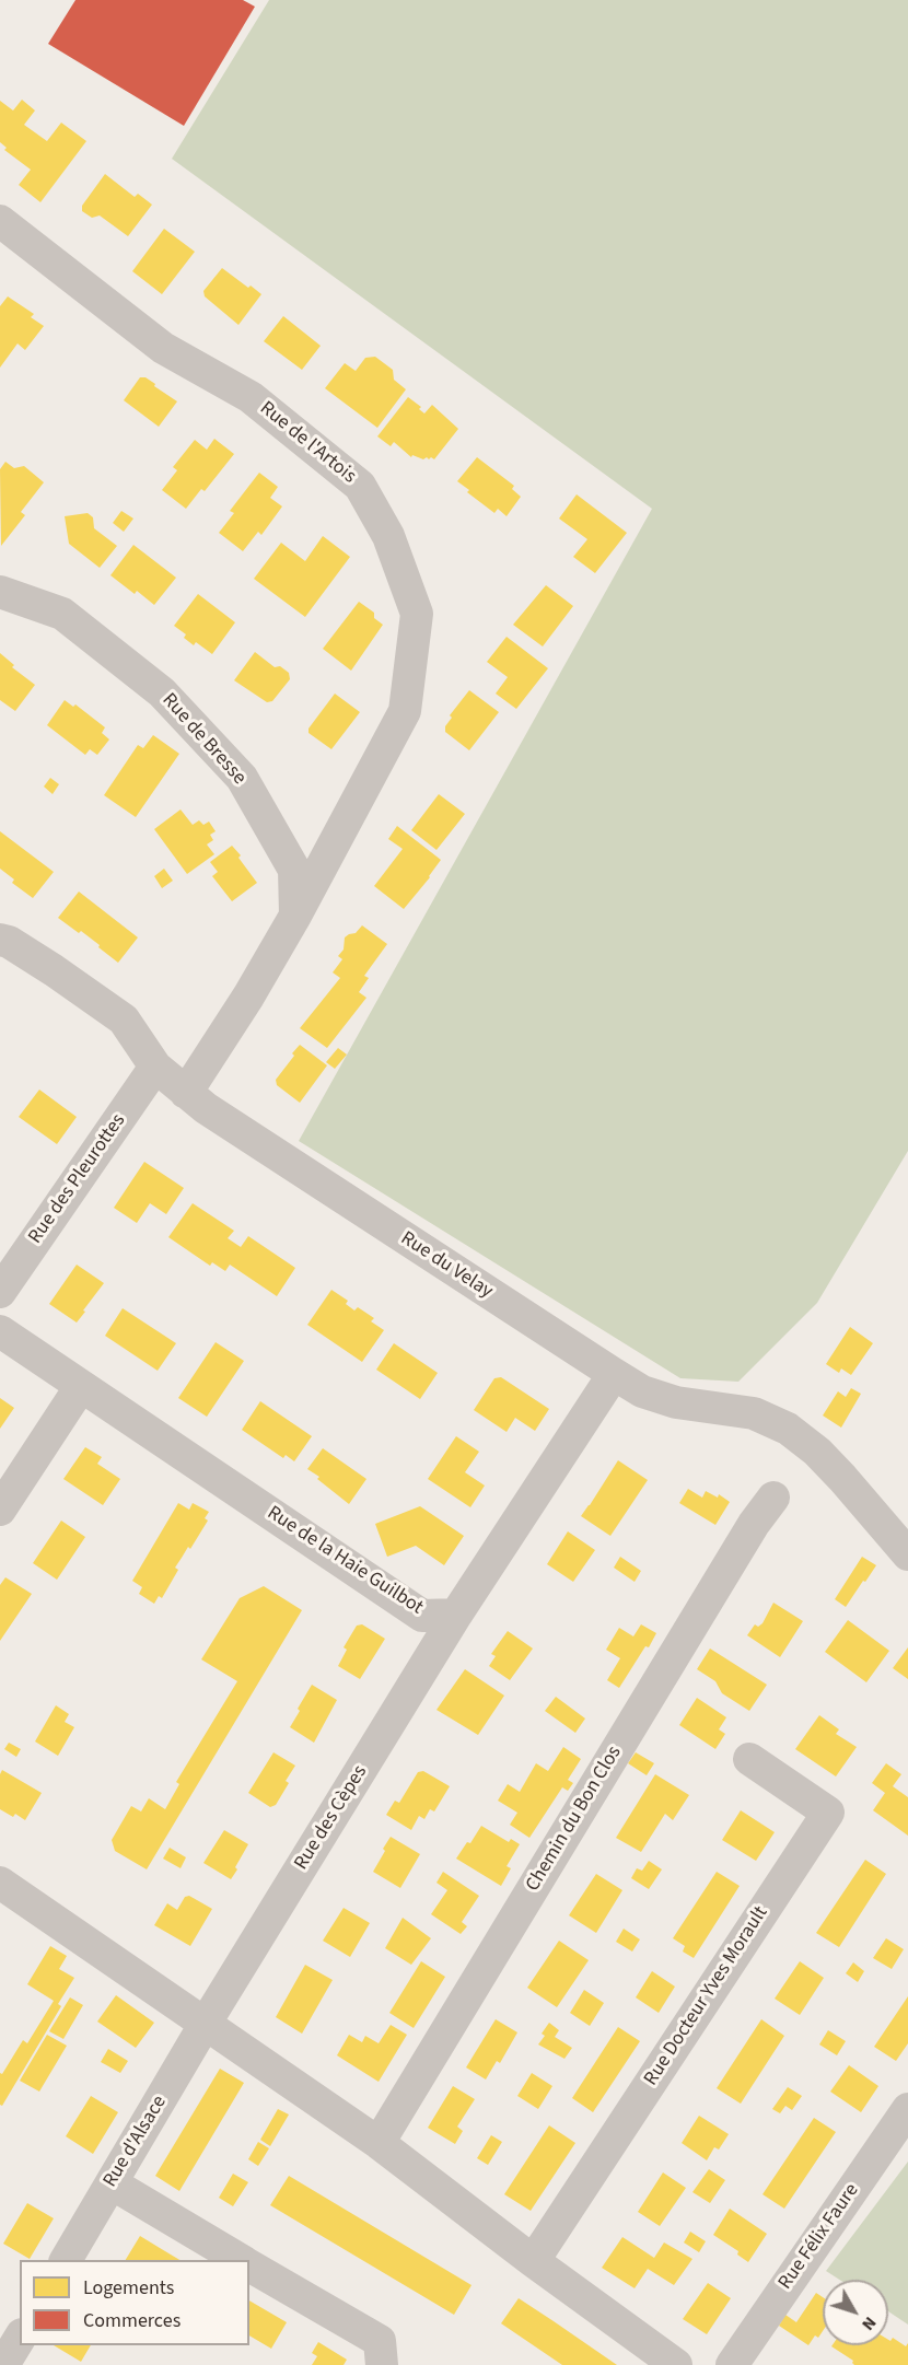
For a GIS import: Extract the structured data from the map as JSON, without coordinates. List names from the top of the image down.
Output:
{
  "streets": {
    "street": [
      "Rue de l'Artois",
      "Rue de Bresse",
      "Rue des Pleurottes",
      "Rue du Velay",
      "Rue de la Haie Guilbot",
      "Rue des Cèpes",
      "Chemin du Bon Clos",
      "Rue Docteur Yves Morault",
      "Rue d'Alsace",
      "Rue Félix Faure"
    ]
  },
  "crossings": [
    ["Rue de l'Artois", "Rue de Bresse"],
    ["Rue des Pleurottes", "Rue du Velay"],
    ["Rue de la Haie Guilbot", "Rue des Cèpes"],
    ["Rue des Cèpes", "Rue d'Alsace"]
  ],
  "legend": ["Logements", "Commerces"],
  "north": "bottom right"
}
